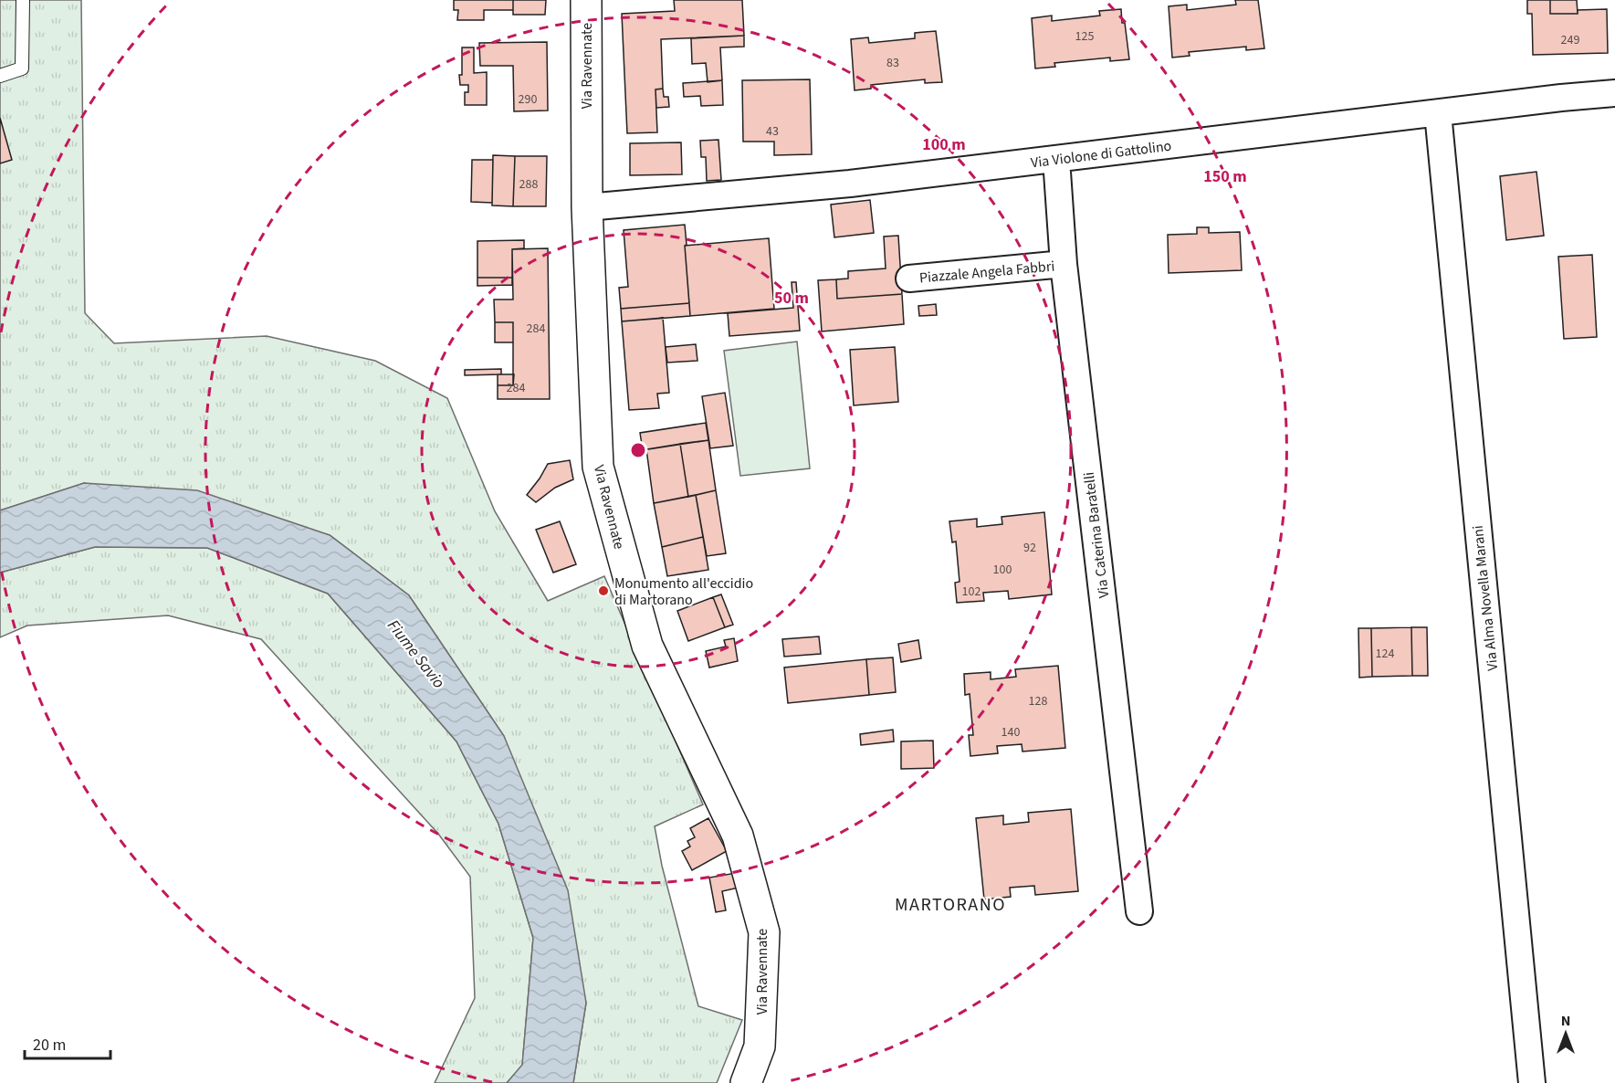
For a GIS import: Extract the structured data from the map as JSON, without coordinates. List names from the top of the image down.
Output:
{
  "streets": {
    "main road": ["Via Ravennate"],
    "street": [
      "Via Violone di Gattolino",
      "Piazzale Angela Fabbri",
      "Via Caterina Baratelli",
      "Via Alma Novella Marani"
    ]
  },
  "crossings": [
    ["Via Ravennate", "Via Violone di Gattolino"],
    ["Via Violone di Gattolino", "Via Caterina Baratelli"],
    ["Via Violone di Gattolino", "Via Alma Novella Marani"],
    ["Piazzale Angela Fabbri", "Via Caterina Baratelli"]
  ],
  "districts": ["MARTORANO"],
  "water": ["Fiume Savio"],
  "places": ["Monumento all'eccidio di Martorano"],
  "house_numbers": [
    "125",
    "249",
    "83",
    "290",
    "43",
    "288",
    "284",
    "284",
    "92",
    "100",
    "102",
    "124",
    "128",
    "140"
  ],
  "scale_bar": "20 m",
  "north": "top",
  "rings": ["100 m", "150 m", "50 m"]
}
